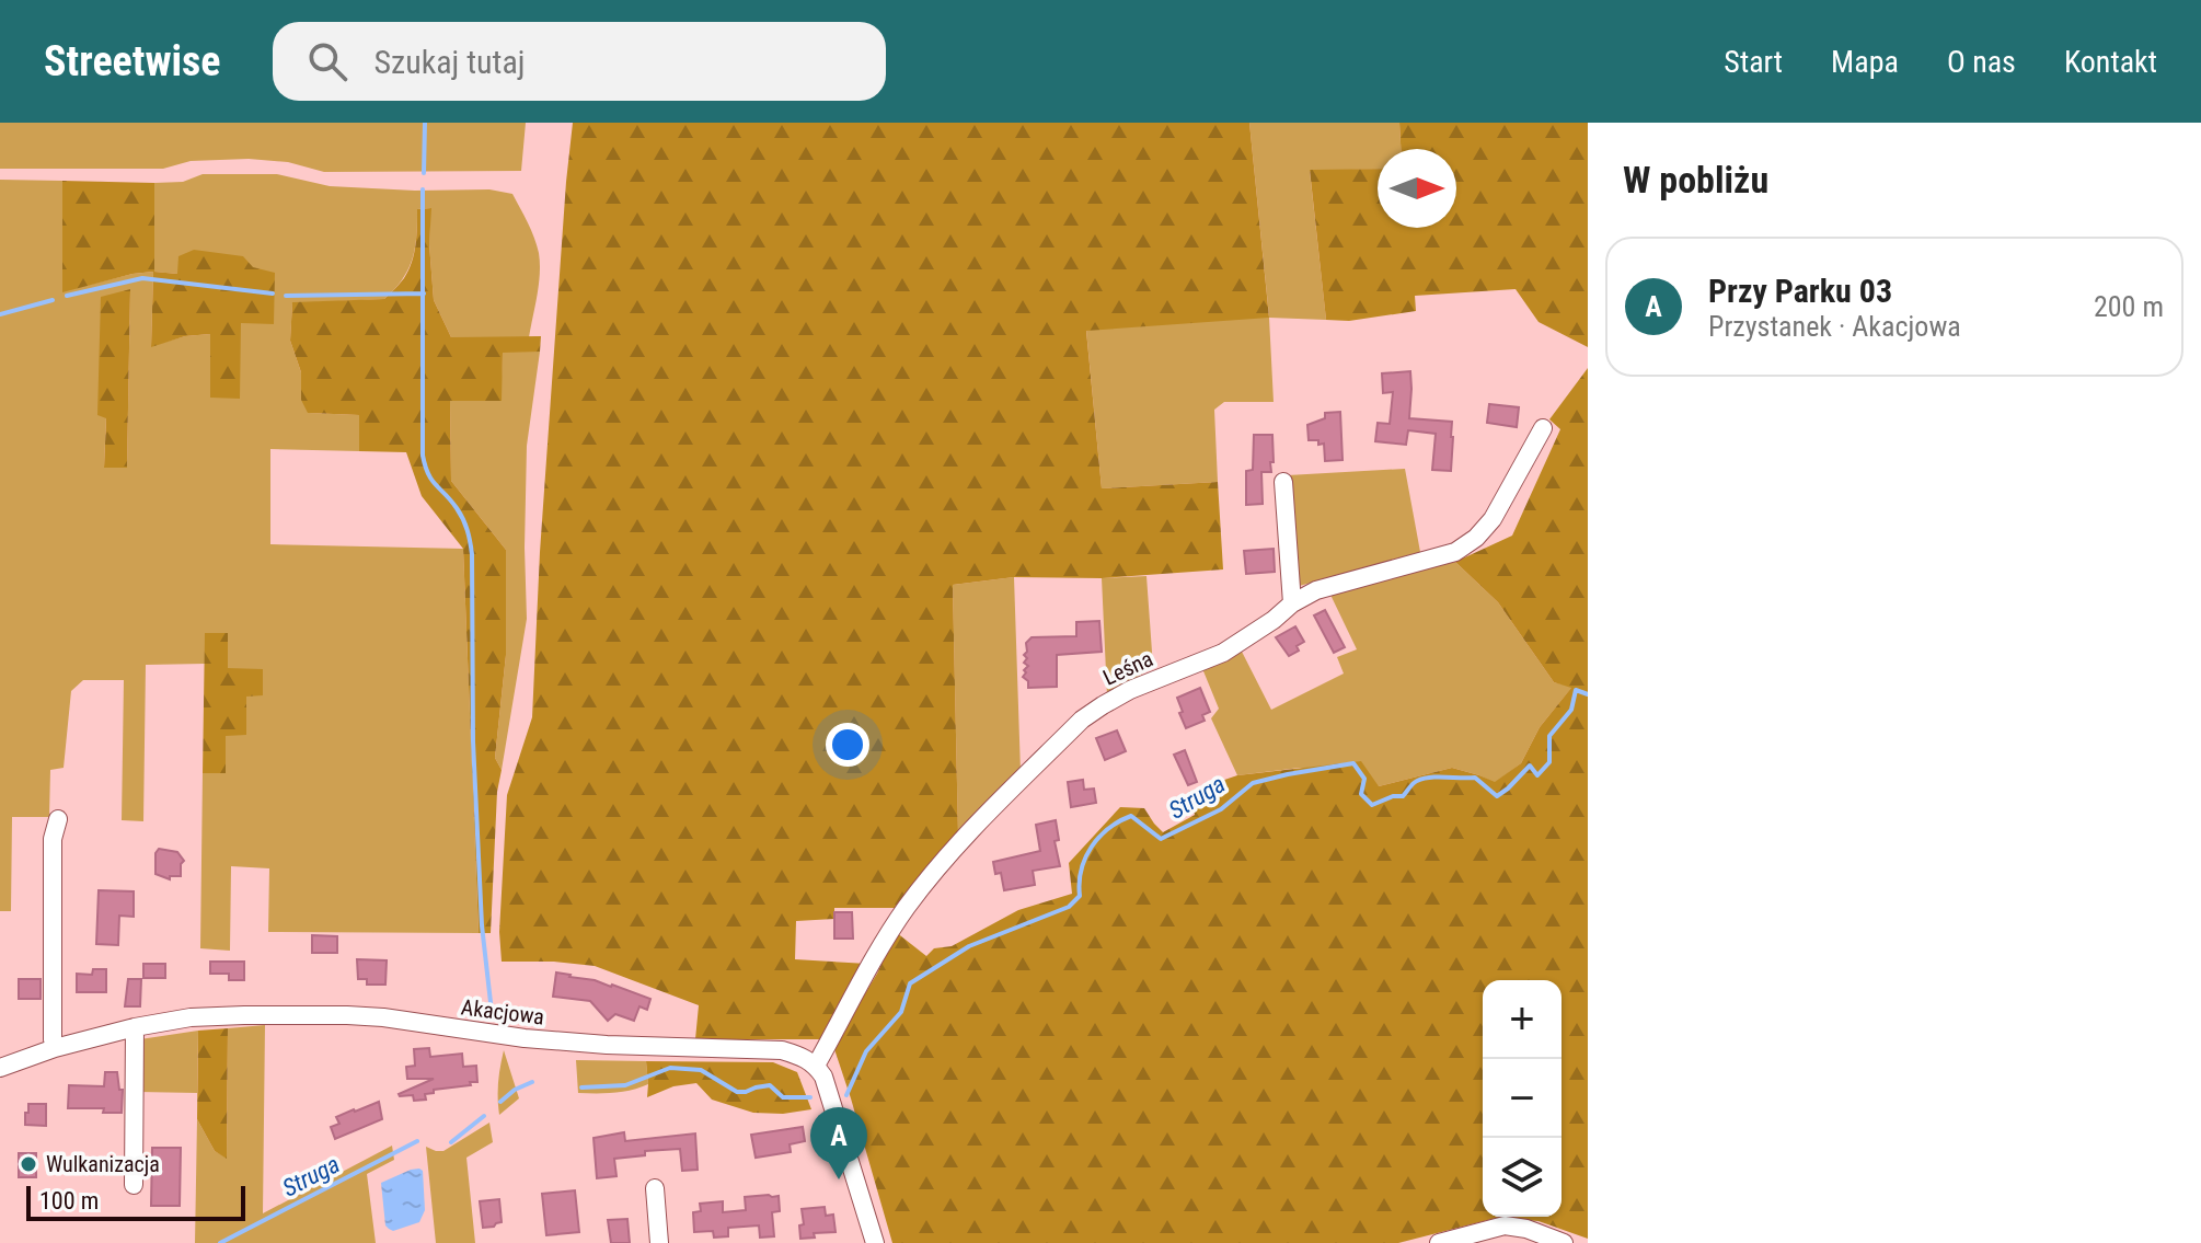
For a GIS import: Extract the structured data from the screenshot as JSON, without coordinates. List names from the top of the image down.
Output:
{
  "streets": {
    "street": ["Leśna", "Akacjowa"]
  },
  "crossings": [
    ["Leśna", "Akacjowa"]
  ],
  "water": ["Struga"],
  "places": ["Wulkanizacja"],
  "scale_bar": "100 m",
  "north": "right",
  "page": {
    "header": "Streetwise",
    "search": "Szukaj tutaj",
    "nav": [
      "Start",
      "Mapa",
      "O nas",
      "Kontakt"
    ],
    "heading": "W pobliżu",
    "list": [
      {
        "mark": "A",
        "name": "Przy Parku 03",
        "note": "Przystanek · Akacjowa",
        "value": "200 m"
      }
    ],
    "map_buttons": ["+", "−"],
    "pins": "A",
    "scale": "100 m"
  }
}
